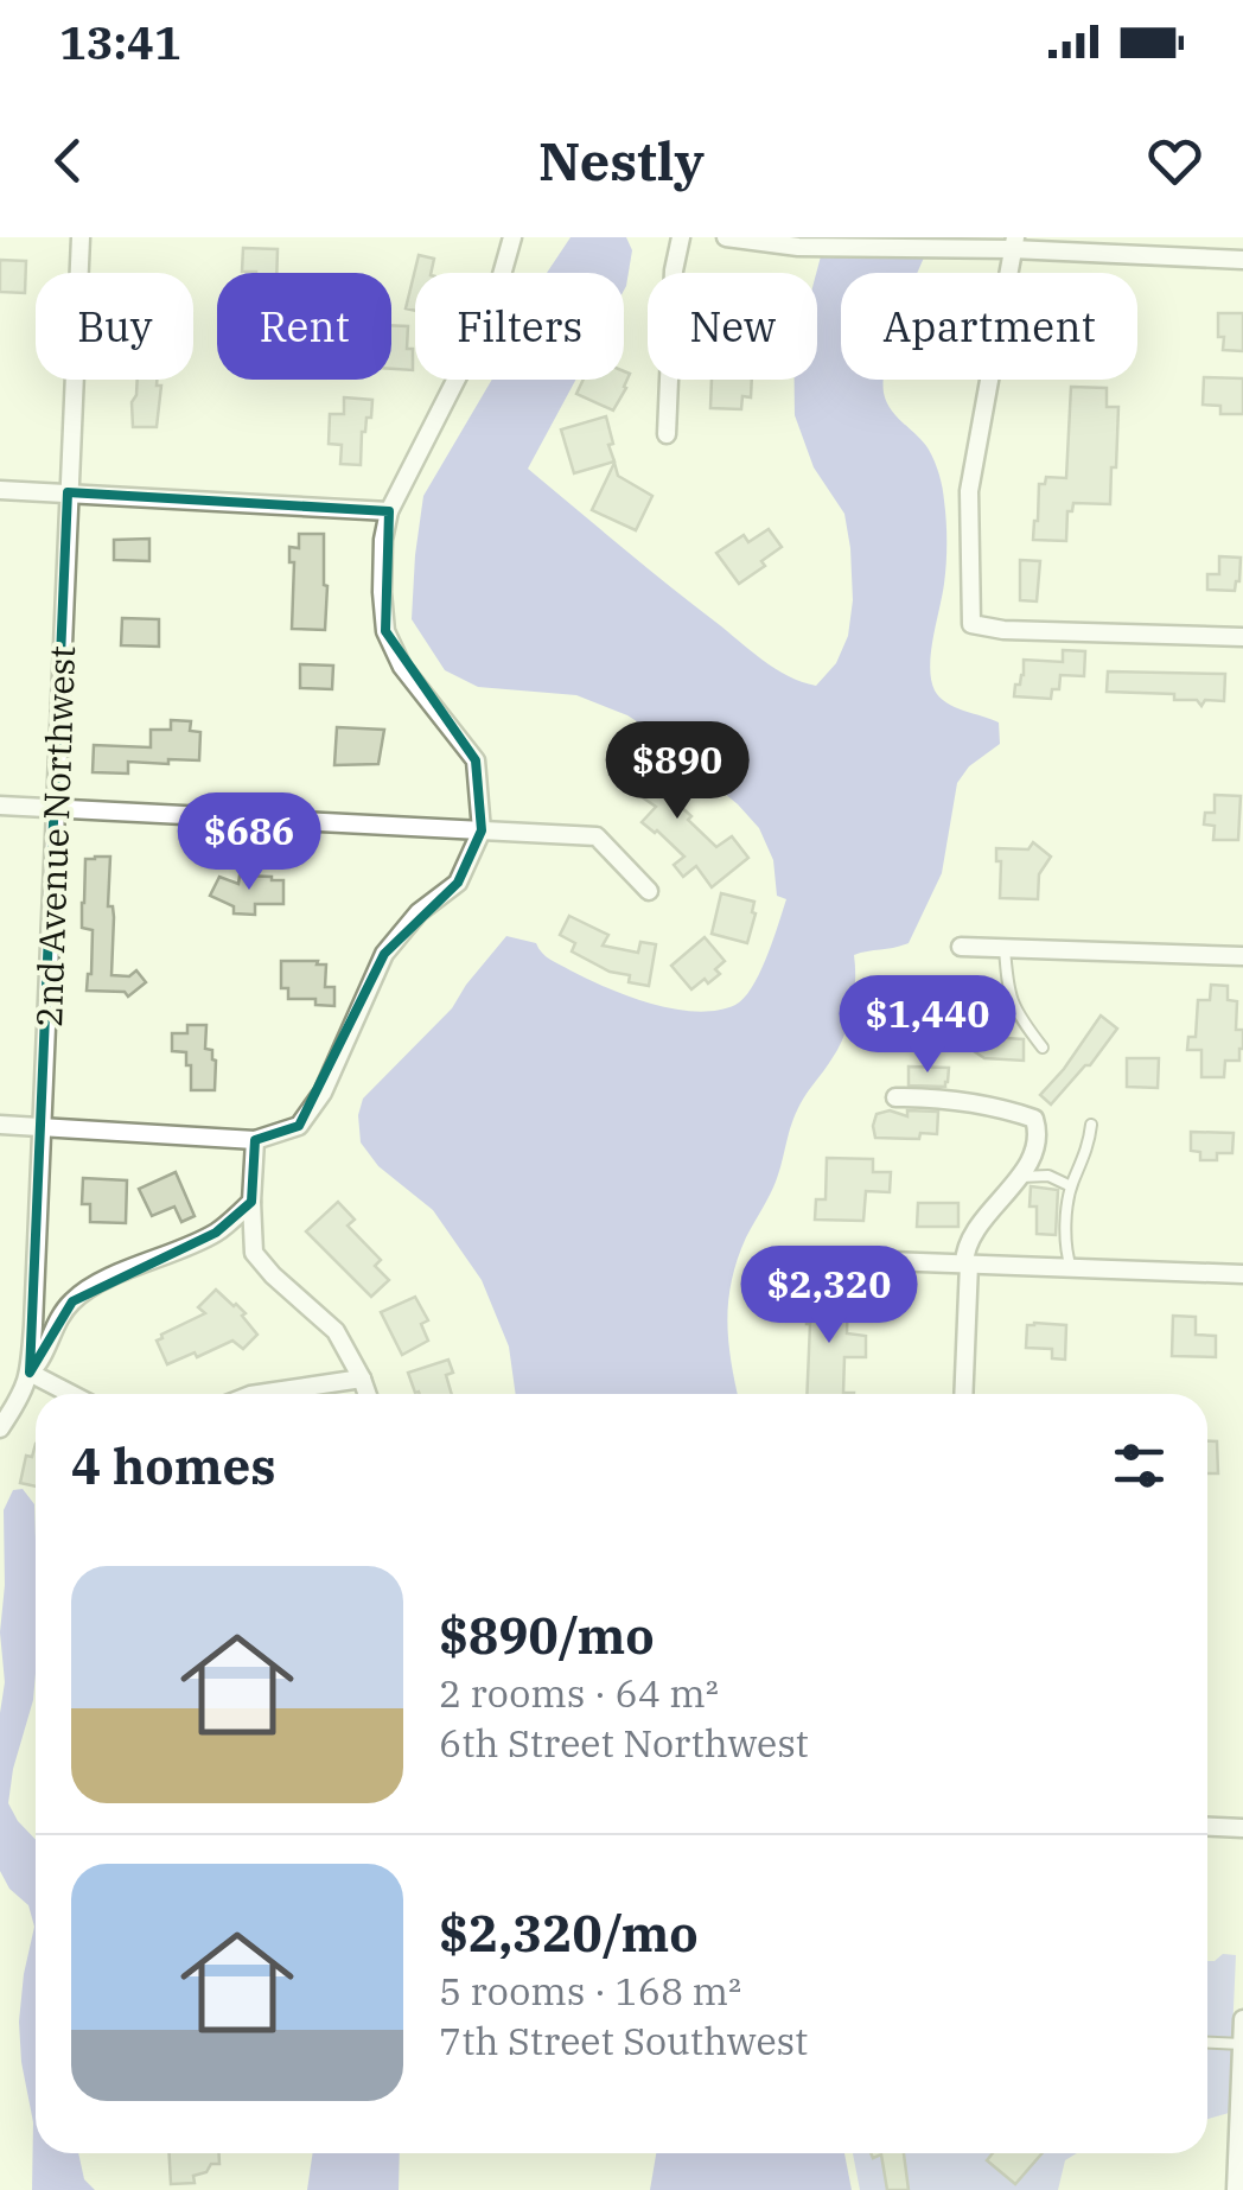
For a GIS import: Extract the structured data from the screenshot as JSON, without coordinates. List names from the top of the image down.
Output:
{
  "streets": {
    "street": ["2nd Avenue Northwest"]
  },
  "page": {
    "status": "13:41",
    "header": "Nestly",
    "chip": [
      "Buy",
      "Rent",
      "Filters",
      "New",
      "Apartment"
    ],
    "price": [
      "$890",
      "$686",
      "$1,440",
      "$2,320"
    ],
    "heading": "4 homes",
    "list": [
      {
        "name": "$890/mo",
        "note": "2 rooms · 64 m² · 6th Street Northwest"
      },
      {
        "name": "$2,320/mo",
        "note": "5 rooms · 168 m² · 7th Street Southwest"
      }
    ]
  }
}
